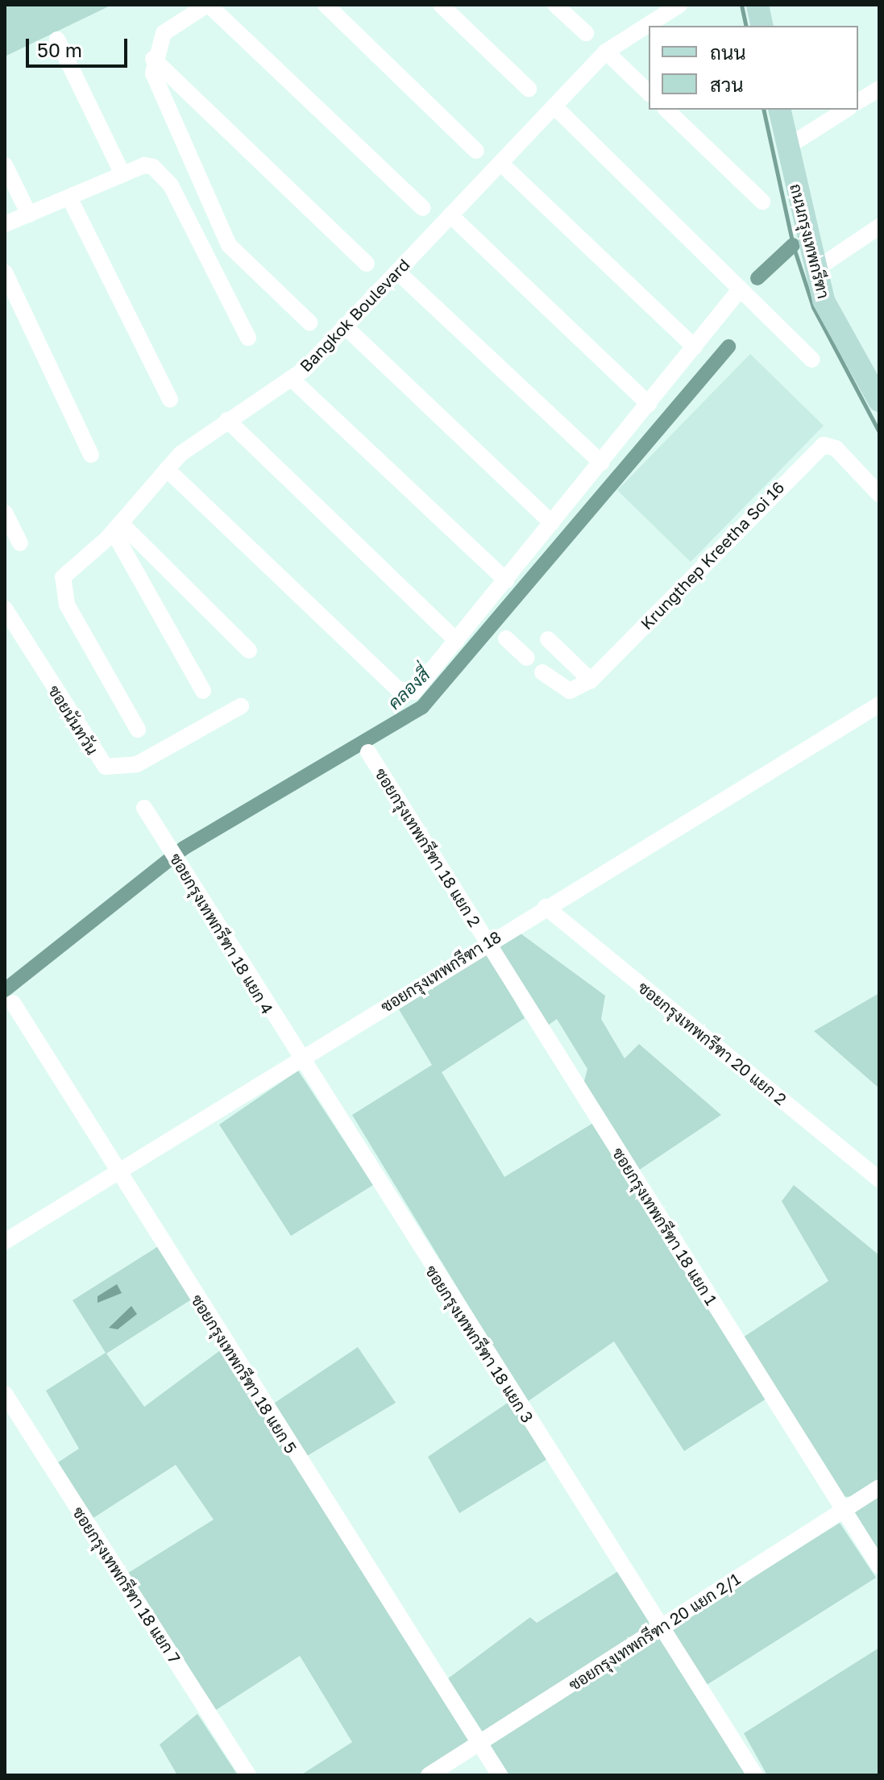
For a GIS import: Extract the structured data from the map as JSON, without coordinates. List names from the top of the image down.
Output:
{
  "streets": {
    "main road": ["ถนนกรุงเทพกรีฑา"],
    "street": [
      "Bangkok Boulevard",
      "Krungthep Kreetha Soi 16",
      "ซอยนันทวัน",
      "ซอยกรุงเทพกรีฑา 18 แยก 2",
      "ซอยกรุงเทพกรีฑา 18 แยก 4",
      "ซอยกรุงเทพกรีฑา 18",
      "ซอยกรุงเทพกรีฑา 20 แยก 2",
      "ซอยกรุงเทพกรีฑา 18 แยก 1",
      "ซอยกรุงเทพกรีฑา 18 แยก 3",
      "ซอยกรุงเทพกรีฑา 18 แยก 5",
      "ซอยกรุงเทพกรีฑา 18 แยก 7",
      "ซอยกรุงเทพกรีฑา 20 แยก 2/1"
    ]
  },
  "crossings": [
    ["ซอยกรุงเทพกรีฑา 18 แยก 2", "ซอยกรุงเทพกรีฑา 18"],
    ["ซอยกรุงเทพกรีฑา 18 แยก 2", "ซอยกรุงเทพกรีฑา 18 แยก 1"],
    ["ซอยกรุงเทพกรีฑา 18 แยก 4", "ซอยกรุงเทพกรีฑา 18"],
    ["ซอยกรุงเทพกรีฑา 18 แยก 4", "ซอยกรุงเทพกรีฑา 18 แยก 3"],
    ["ซอยกรุงเทพกรีฑา 18", "ซอยกรุงเทพกรีฑา 20 แยก 2"],
    ["ซอยกรุงเทพกรีฑา 18", "ซอยกรุงเทพกรีฑา 18 แยก 1"],
    ["ซอยกรุงเทพกรีฑา 18", "ซอยกรุงเทพกรีฑา 18 แยก 3"],
    ["ซอยกรุงเทพกรีฑา 18", "ซอยกรุงเทพกรีฑา 18 แยก 5"],
    ["ซอยกรุงเทพกรีฑา 18 แยก 1", "ซอยกรุงเทพกรีฑา 20 แยก 2/1"],
    ["ซอยกรุงเทพกรีฑา 18 แยก 3", "ซอยกรุงเทพกรีฑา 20 แยก 2/1"],
    ["ซอยกรุงเทพกรีฑา 18 แยก 5", "ซอยกรุงเทพกรีฑา 20 แยก 2/1"]
  ],
  "water": ["คลองสี่"],
  "legend": ["ถนน", "สวน"],
  "scale_bar": "50 m"
}
